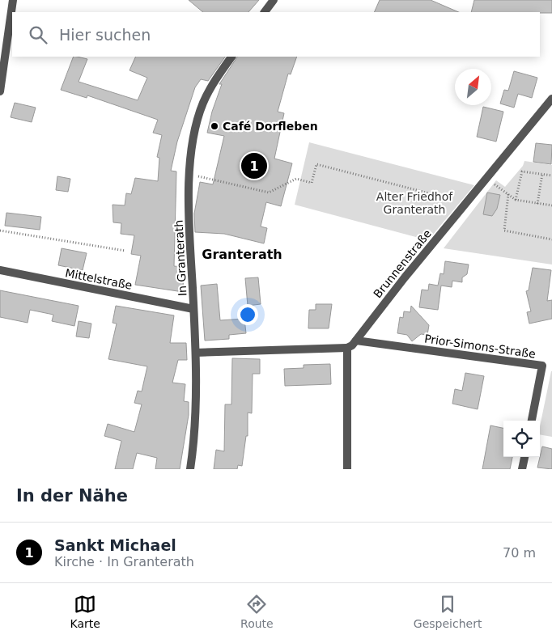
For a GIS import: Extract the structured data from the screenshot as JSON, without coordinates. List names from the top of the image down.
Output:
{
  "streets": {
    "street": [
      "In Granterath",
      "Brunnenstraße",
      "Mittelstraße",
      "Prior-Simons-Straße"
    ]
  },
  "crossings": [
    ["In Granterath", "Mittelstraße"],
    ["Brunnenstraße", "Prior-Simons-Straße"]
  ],
  "districts": ["Granterath"],
  "parks": ["Alter Friedhof Granterath"],
  "places": ["Café Dorfleben"],
  "north": "top right",
  "page": {
    "search": "Hier suchen",
    "pins": "1",
    "heading": "In der Nähe",
    "list": [
      {
        "mark": "1",
        "name": "Sankt Michael",
        "note": "Kirche · In Granterath",
        "value": "70 m"
      }
    ],
    "nav": ["Karte", "Route", "Gespeichert"]
  }
}
